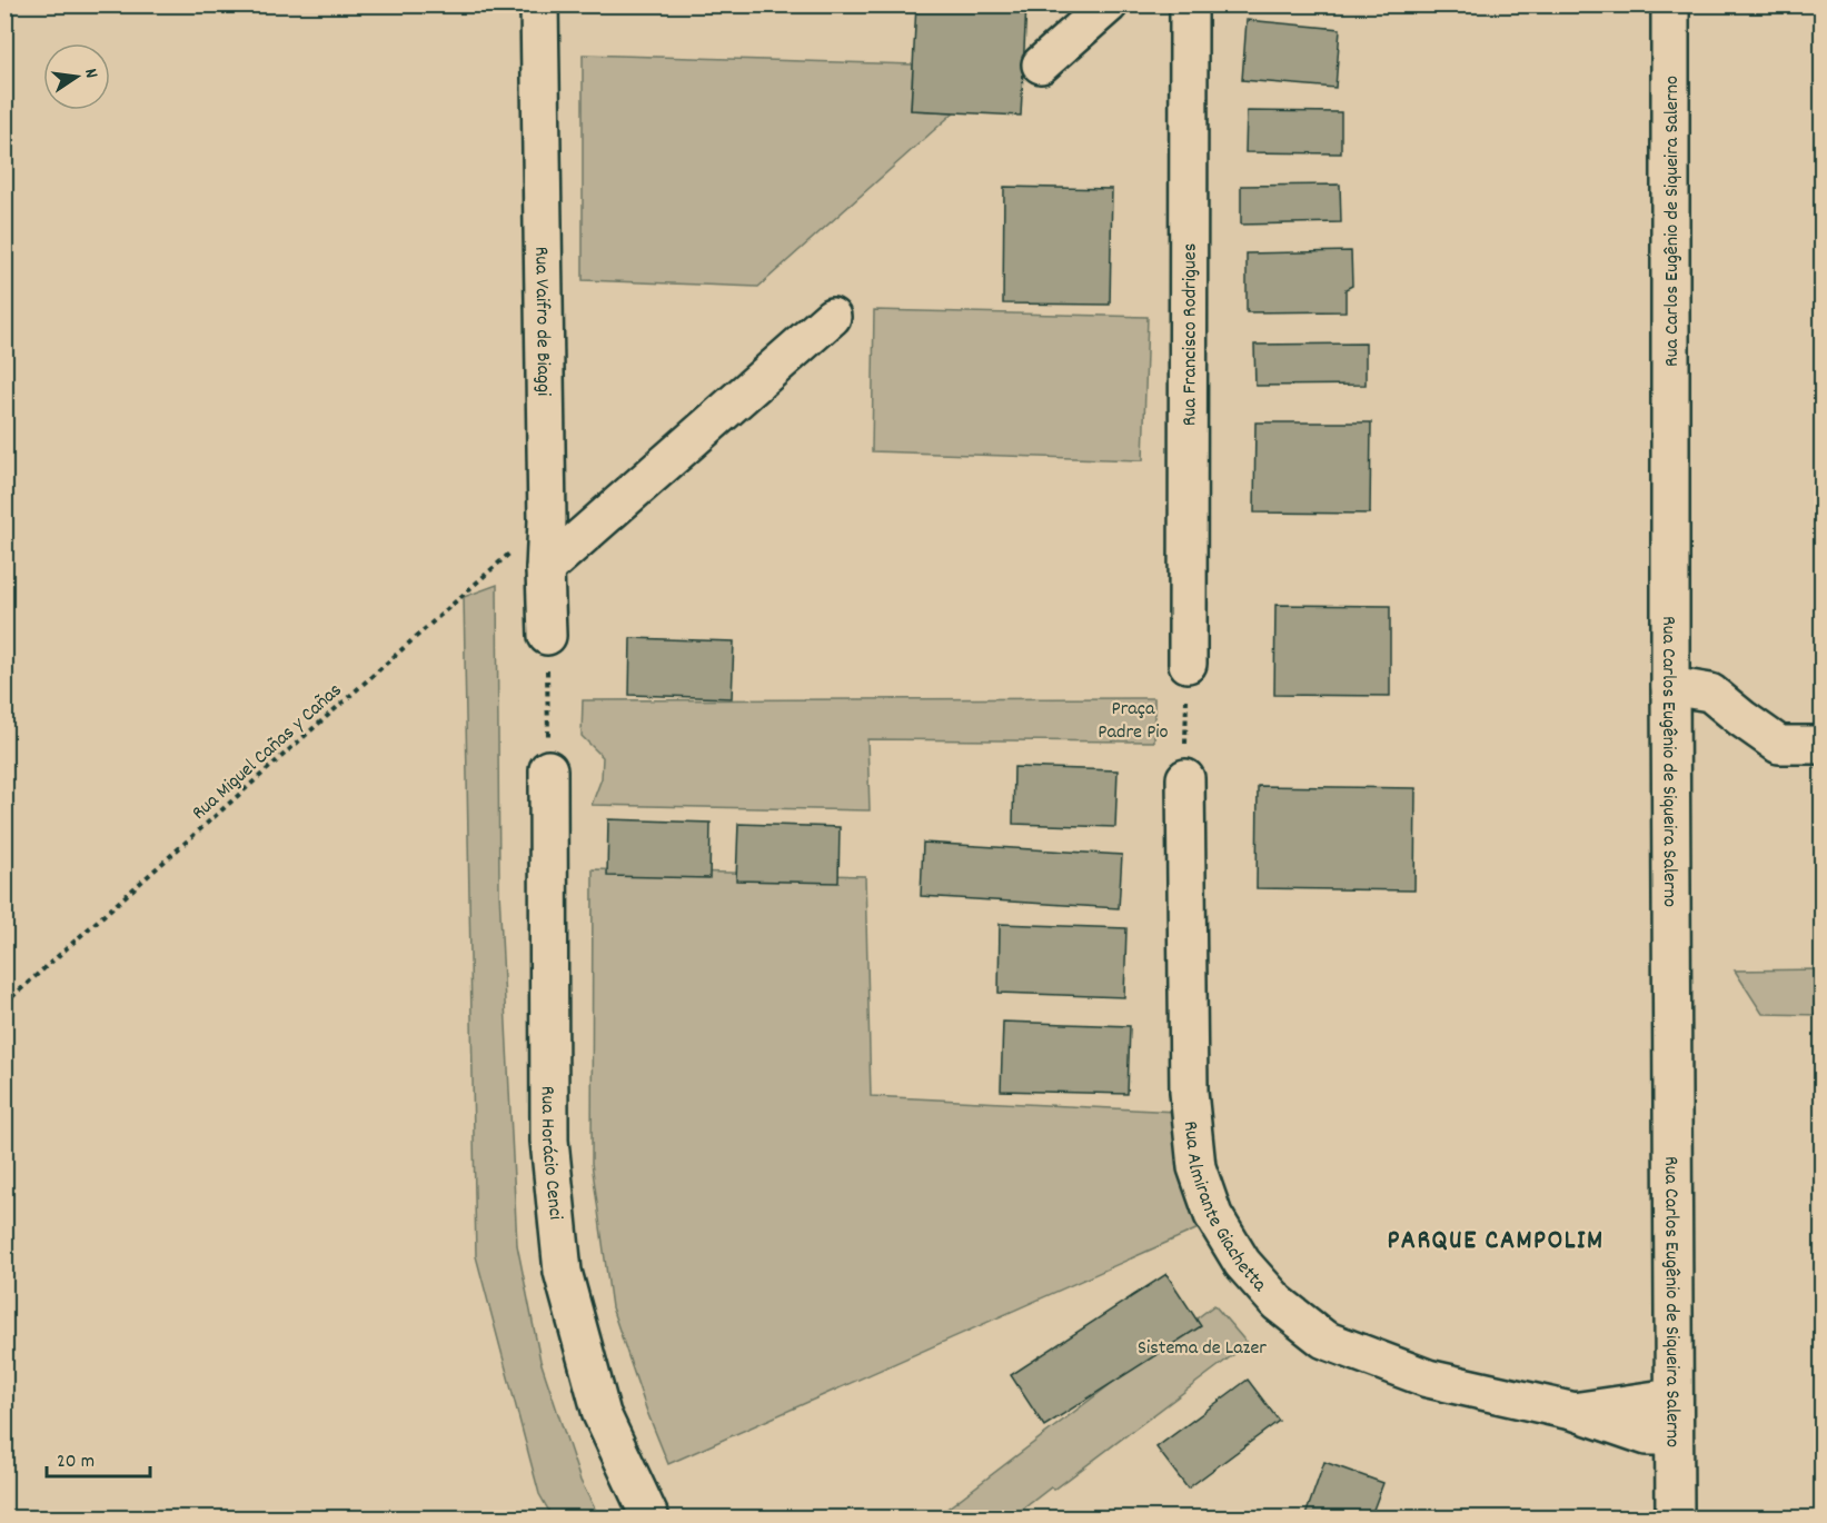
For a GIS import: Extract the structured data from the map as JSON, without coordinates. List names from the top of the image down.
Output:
{
  "streets": {
    "street": [
      "Rua Carlos Eugênio de Siqueira Salerno",
      "Rua Vaifro de Biaggi",
      "Rua Francisco Rodrigues",
      "Rua Horácio Cenci",
      "Rua Almirante Giachetta"
    ],
    "path": ["Rua Miguel Cañas y Cañas"]
  },
  "crossings": [
    ["Rua Carlos Eugênio de Siqueira Salerno", "Rua Almirante Giachetta"],
    ["Rua Vaifro de Biaggi", "Rua Miguel Cañas y Cañas"]
  ],
  "districts": ["PARQUE CAMPOLIM"],
  "parks": ["Praça Padre Pio", "Sistema de Lazer"],
  "scale_bar": "20 m",
  "north": "right"
}
